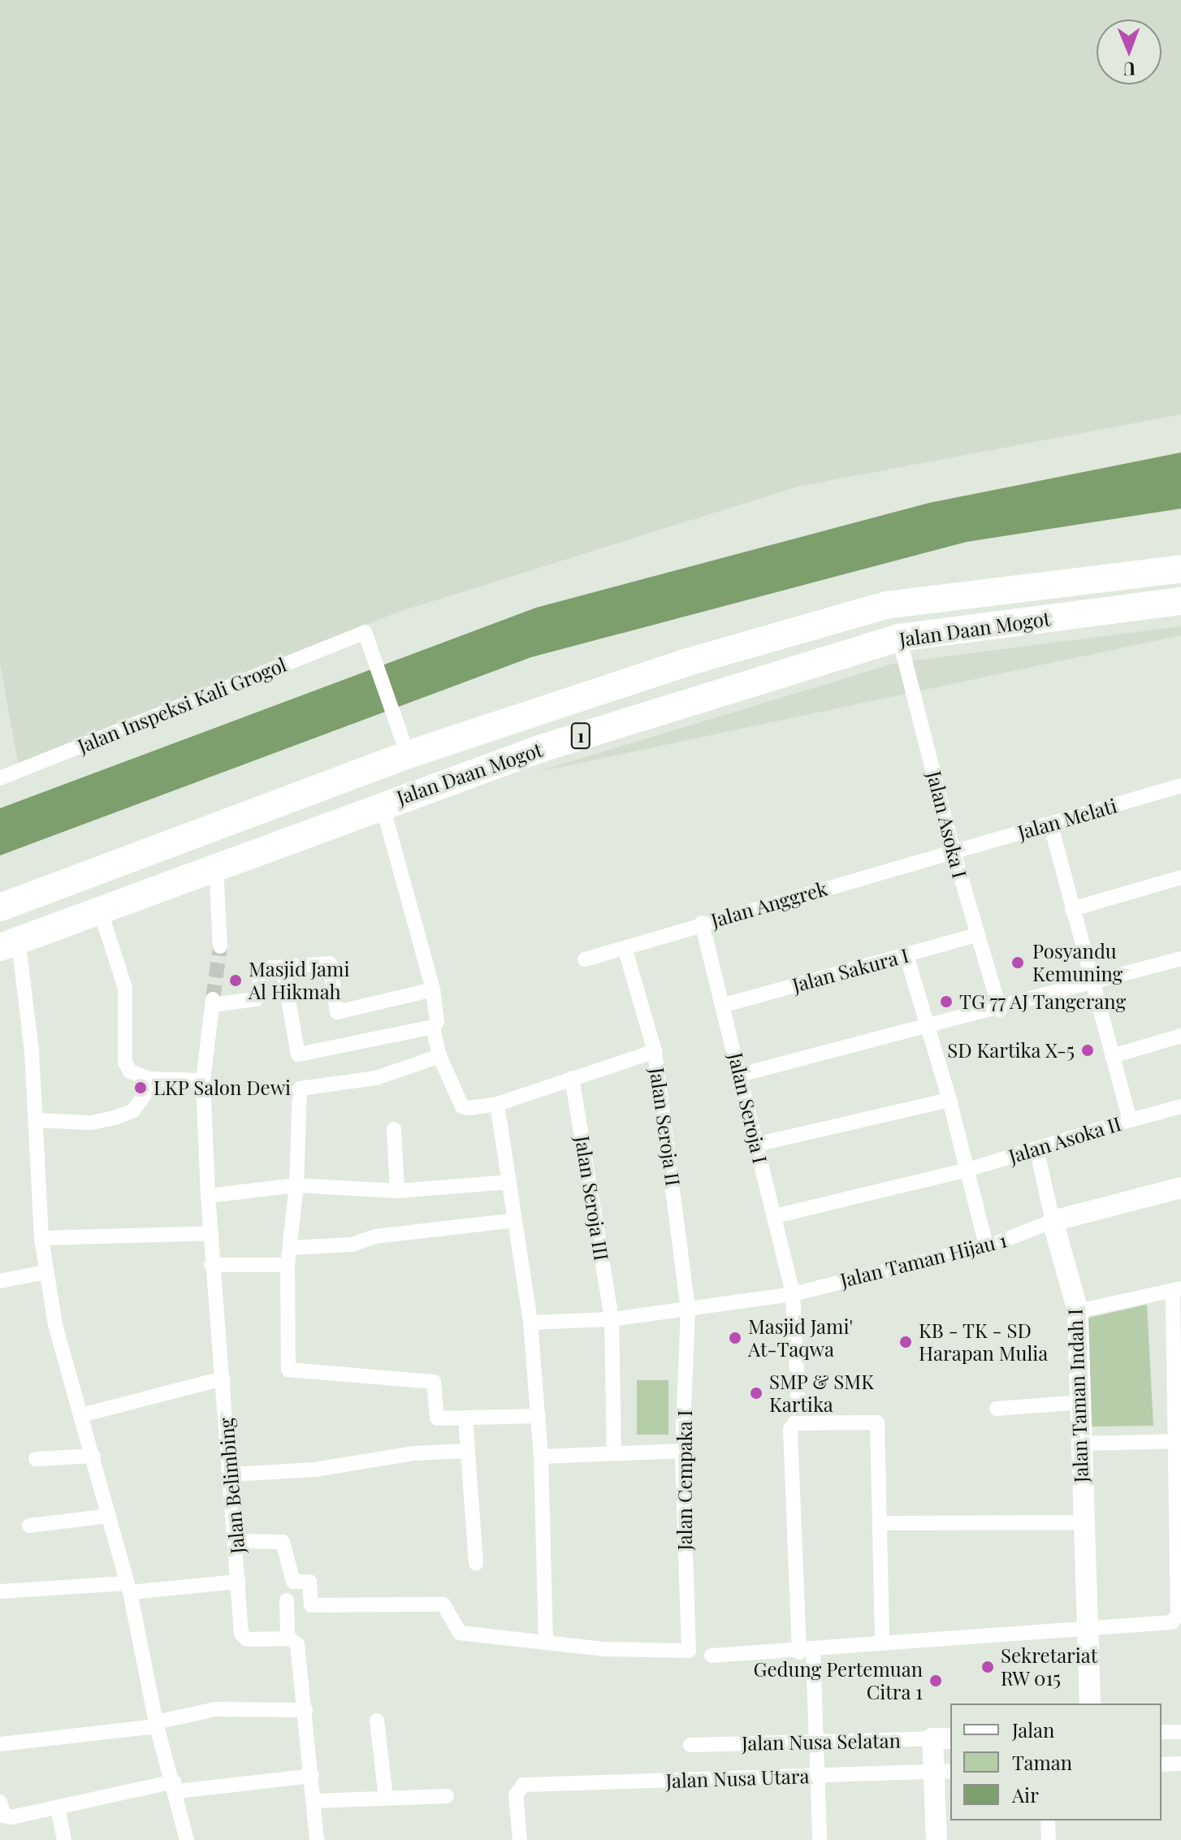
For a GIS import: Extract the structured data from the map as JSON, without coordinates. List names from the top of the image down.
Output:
{
  "streets": {
    "highway": ["Jalan Daan Mogot", "1"],
    "street": [
      "Jalan Inspeksi Kali Grogol",
      "Jalan Melati",
      "Jalan Asoka I",
      "Jalan Anggrek",
      "Jalan Sakura I",
      "Jalan Seroja I",
      "Jalan Seroja II",
      "Jalan Asoka II",
      "Jalan Seroja III",
      "Jalan Taman Hijau 1",
      "Jalan Taman Indah I",
      "Jalan Cempaka I",
      "Jalan Belimbing",
      "Jalan Nusa Selatan",
      "Jalan Nusa Utara"
    ]
  },
  "crossings": [
    ["Jalan Daan Mogot", "Jalan Inspeksi Kali Grogol"],
    ["Jalan Daan Mogot", "Jalan Asoka I"],
    ["Jalan Melati", "Jalan Asoka I"],
    ["Jalan Melati", "Jalan Anggrek"],
    ["Jalan Melati", "Jalan Asoka II"],
    ["Jalan Asoka I", "Jalan Anggrek"],
    ["Jalan Asoka I", "Jalan Sakura I"],
    ["Jalan Anggrek", "Jalan Seroja I"],
    ["Jalan Anggrek", "Jalan Seroja II"],
    ["Jalan Sakura I", "Jalan Seroja I"],
    ["Jalan Seroja I", "Jalan Asoka II"],
    ["Jalan Seroja I", "Jalan Taman Hijau 1"],
    ["Jalan Seroja II", "Jalan Taman Hijau 1"],
    ["Jalan Seroja II", "Jalan Cempaka I"],
    ["Jalan Seroja III", "Jalan Taman Hijau 1"],
    ["Jalan Taman Hijau 1", "Jalan Taman Indah I"],
    ["Jalan Taman Hijau 1", "Jalan Cempaka I"]
  ],
  "places": [
    "Posyandu Kemuning",
    "Masjid Jami Al Hikmah",
    "TG 77 AJ Tangerang",
    "SD Kartika X-5",
    "LKP Salon Dewi",
    "Masjid Jami' At-Taqwa",
    "KB - TK - SD Harapan Mulia",
    "SMP & SMK Kartika",
    "Sekretariat RW 015",
    "Gedung Pertemuan Citra 1"
  ],
  "legend": ["Jalan", "Taman", "Air"],
  "north": "bottom"
}
